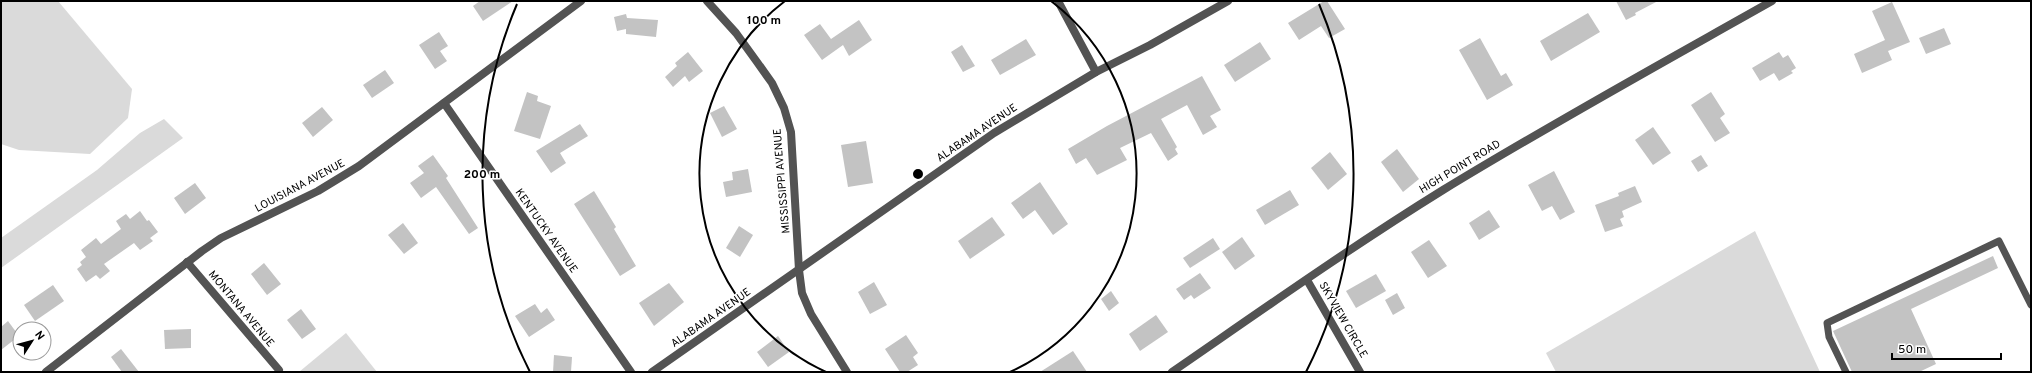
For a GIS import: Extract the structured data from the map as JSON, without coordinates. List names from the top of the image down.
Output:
{
  "streets": {
    "street": [
      "ALABAMA AVENUE",
      "HIGH POINT ROAD",
      "MISSISSIPPI AVENUE",
      "LOUISIANA AVENUE",
      "KENTUCKY AVENUE",
      "MONTANA AVENUE",
      "SKYVIEW CIRCLE"
    ]
  },
  "crossings": [
    ["ALABAMA AVENUE", "MISSISSIPPI AVENUE"],
    ["HIGH POINT ROAD", "SKYVIEW CIRCLE"],
    ["LOUISIANA AVENUE", "KENTUCKY AVENUE"],
    ["LOUISIANA AVENUE", "MONTANA AVENUE"]
  ],
  "scale_bar": "50 m",
  "north": "top right",
  "rings": ["100 m", "200 m"]
}
